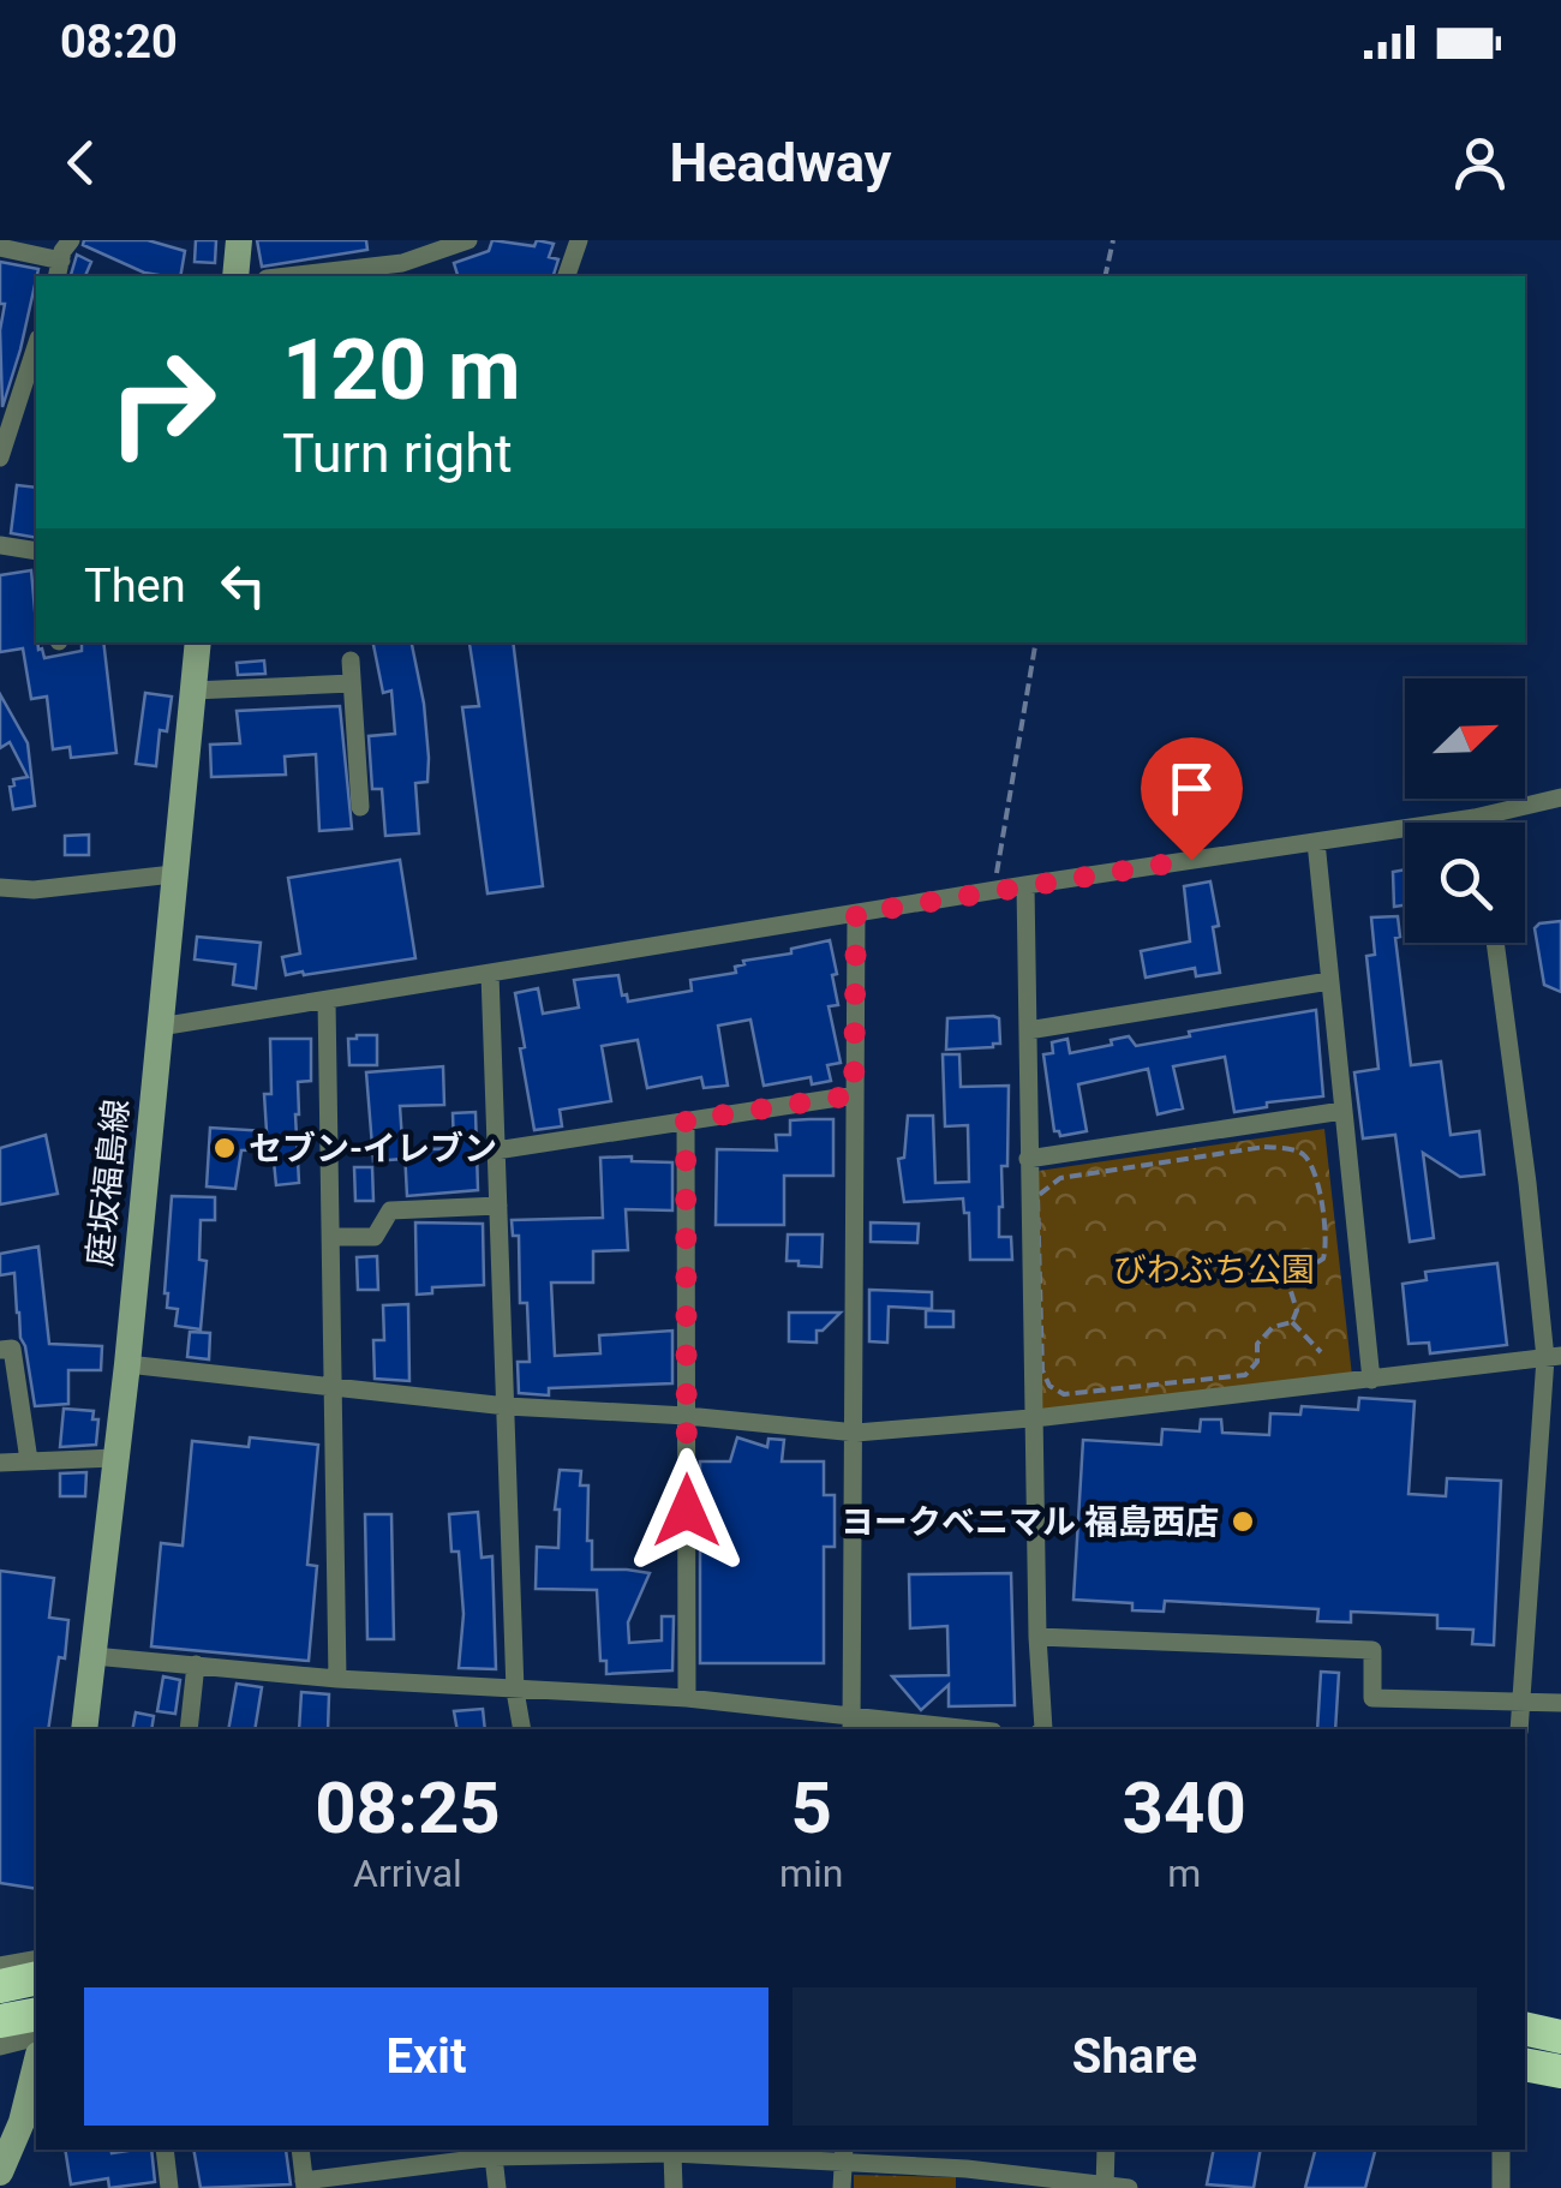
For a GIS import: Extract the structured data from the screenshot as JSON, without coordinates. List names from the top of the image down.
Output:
{
  "streets": {
    "main road": ["庭坂福島線"]
  },
  "parks": ["びわぶち公園"],
  "places": ["セブン-イレブン", "ヨークベニマル 福島西店"],
  "north": "top right",
  "page": {
    "status": "08:20",
    "header": "Headway",
    "turn": ["120 m", "Turn right"],
    "then": "Then",
    "eta": [
      "08:25",
      "Arrival",
      "5",
      "min",
      "340",
      "m"
    ],
    "buttons": ["Exit", "Share"]
  }
}
